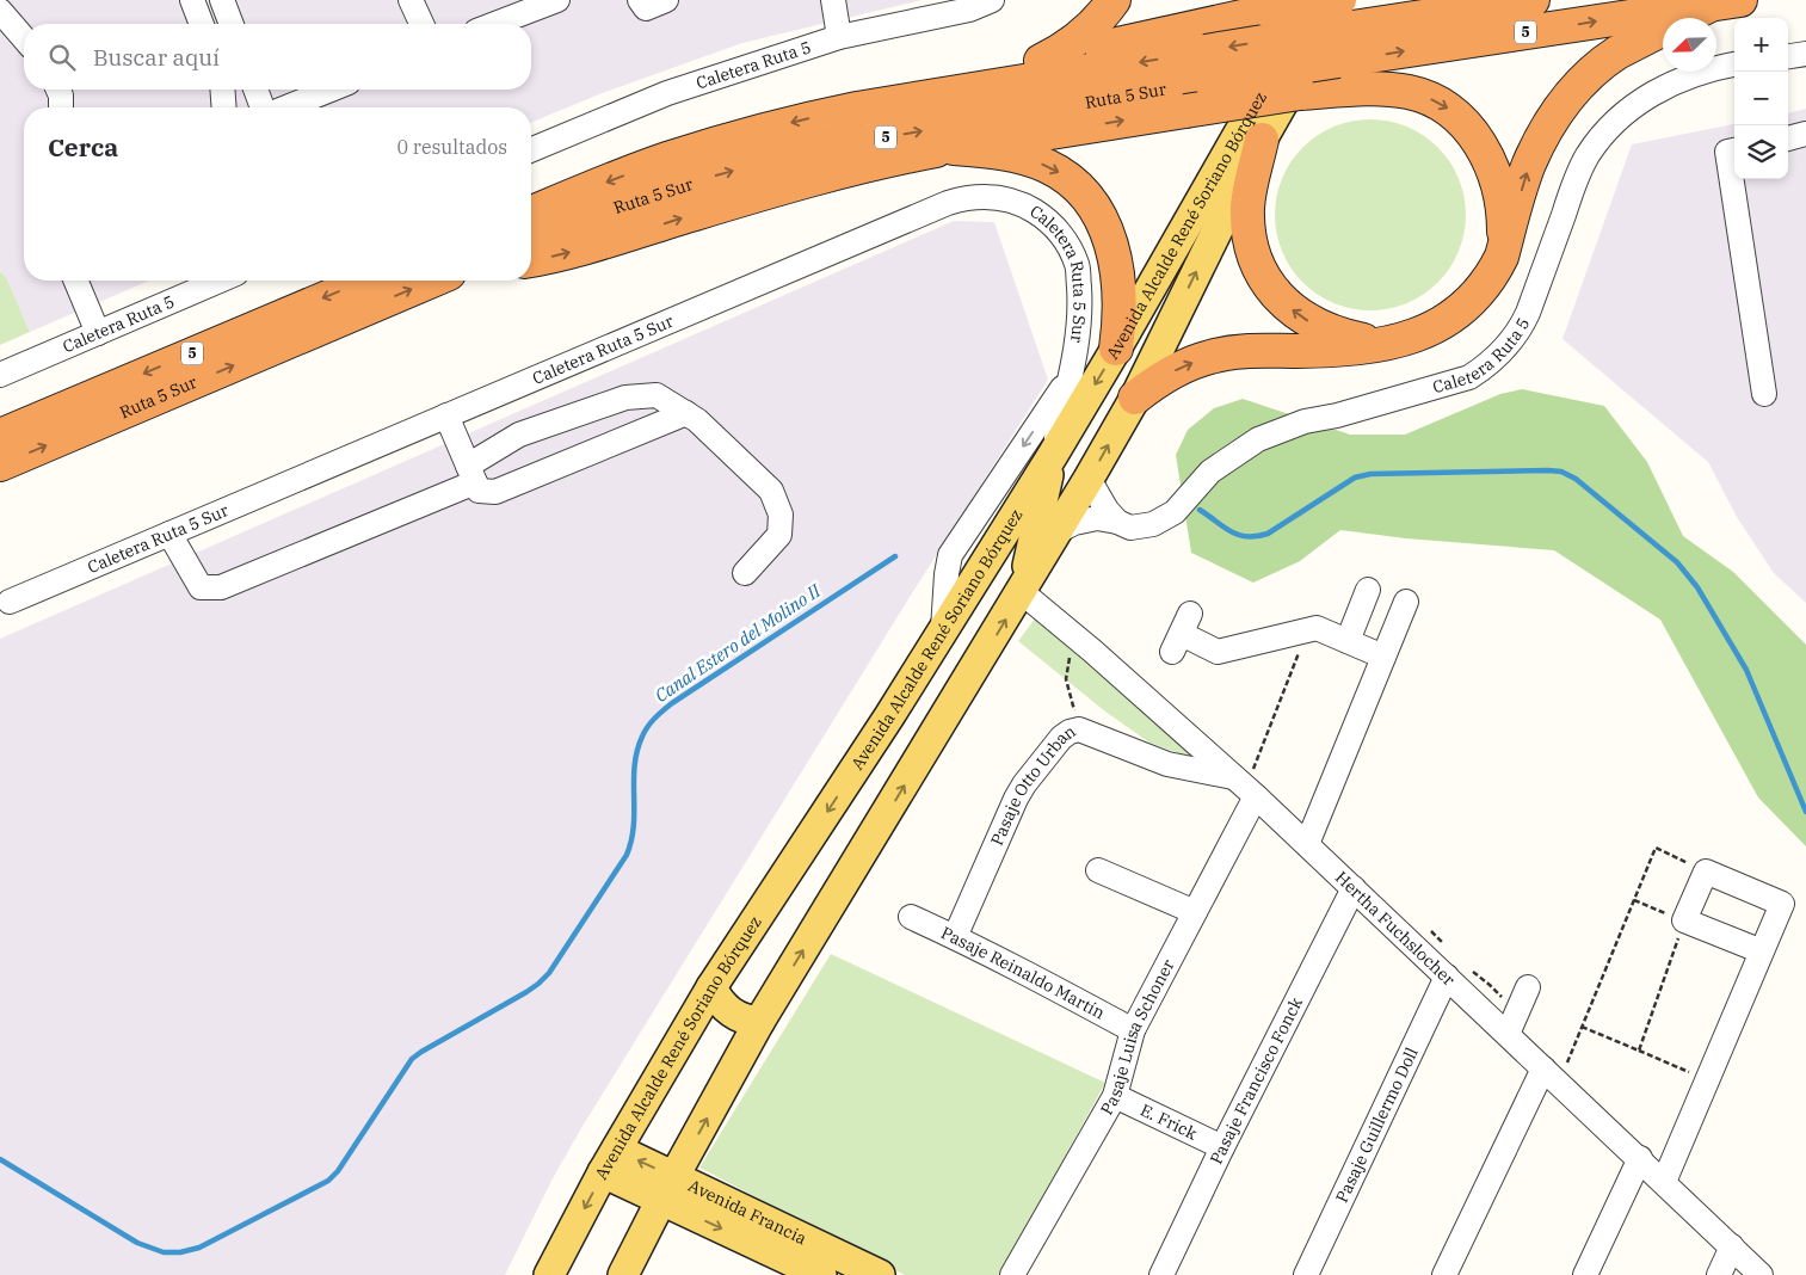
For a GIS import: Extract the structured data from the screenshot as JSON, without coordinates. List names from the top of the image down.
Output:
{
  "streets": {
    "highway": ["5", "Ruta 5 Sur"],
    "main road": ["Avenida Alcalde René Soriano Bórquez", "Avenida Francia"],
    "street": [
      "Caletera Ruta 5",
      "Caletera Ruta 5 Sur",
      "Pasaje Otto Urban",
      "Hertha Fuchslocher",
      "Pasaje Reinaldo Martín",
      "Pasaje Luisa Schoner",
      "Pasaje Francisco Fonck",
      "E. Frick",
      "Pasaje Guillermo Doll"
    ]
  },
  "crossings": [
    ["Caletera Ruta 5", "Avenida Alcalde René Soriano Bórquez"],
    ["Ruta 5 Sur", "Avenida Alcalde René Soriano Bórquez"],
    ["Avenida Alcalde René Soriano Bórquez", "Caletera Ruta 5 Sur"],
    ["Avenida Alcalde René Soriano Bórquez", "Hertha Fuchslocher"],
    ["Avenida Alcalde René Soriano Bórquez", "Avenida Francia"],
    ["Pasaje Otto Urban", "Hertha Fuchslocher"],
    ["Pasaje Otto Urban", "Pasaje Reinaldo Martín"],
    ["Pasaje Otto Urban", "Pasaje Luisa Schoner"],
    ["Hertha Fuchslocher", "Pasaje Luisa Schoner"],
    ["Hertha Fuchslocher", "Pasaje Francisco Fonck"],
    ["Hertha Fuchslocher", "Pasaje Guillermo Doll"],
    ["Pasaje Reinaldo Martín", "Pasaje Luisa Schoner"],
    ["Pasaje Luisa Schoner", "E. Frick"],
    ["Pasaje Francisco Fonck", "E. Frick"]
  ],
  "water": ["Canal Estero del Molino II"],
  "north": "bottom left",
  "page": {
    "map_buttons": ["+", "−"],
    "search": "Buscar aquí",
    "heading": ["Cerca", "0 resultados"]
  }
}
